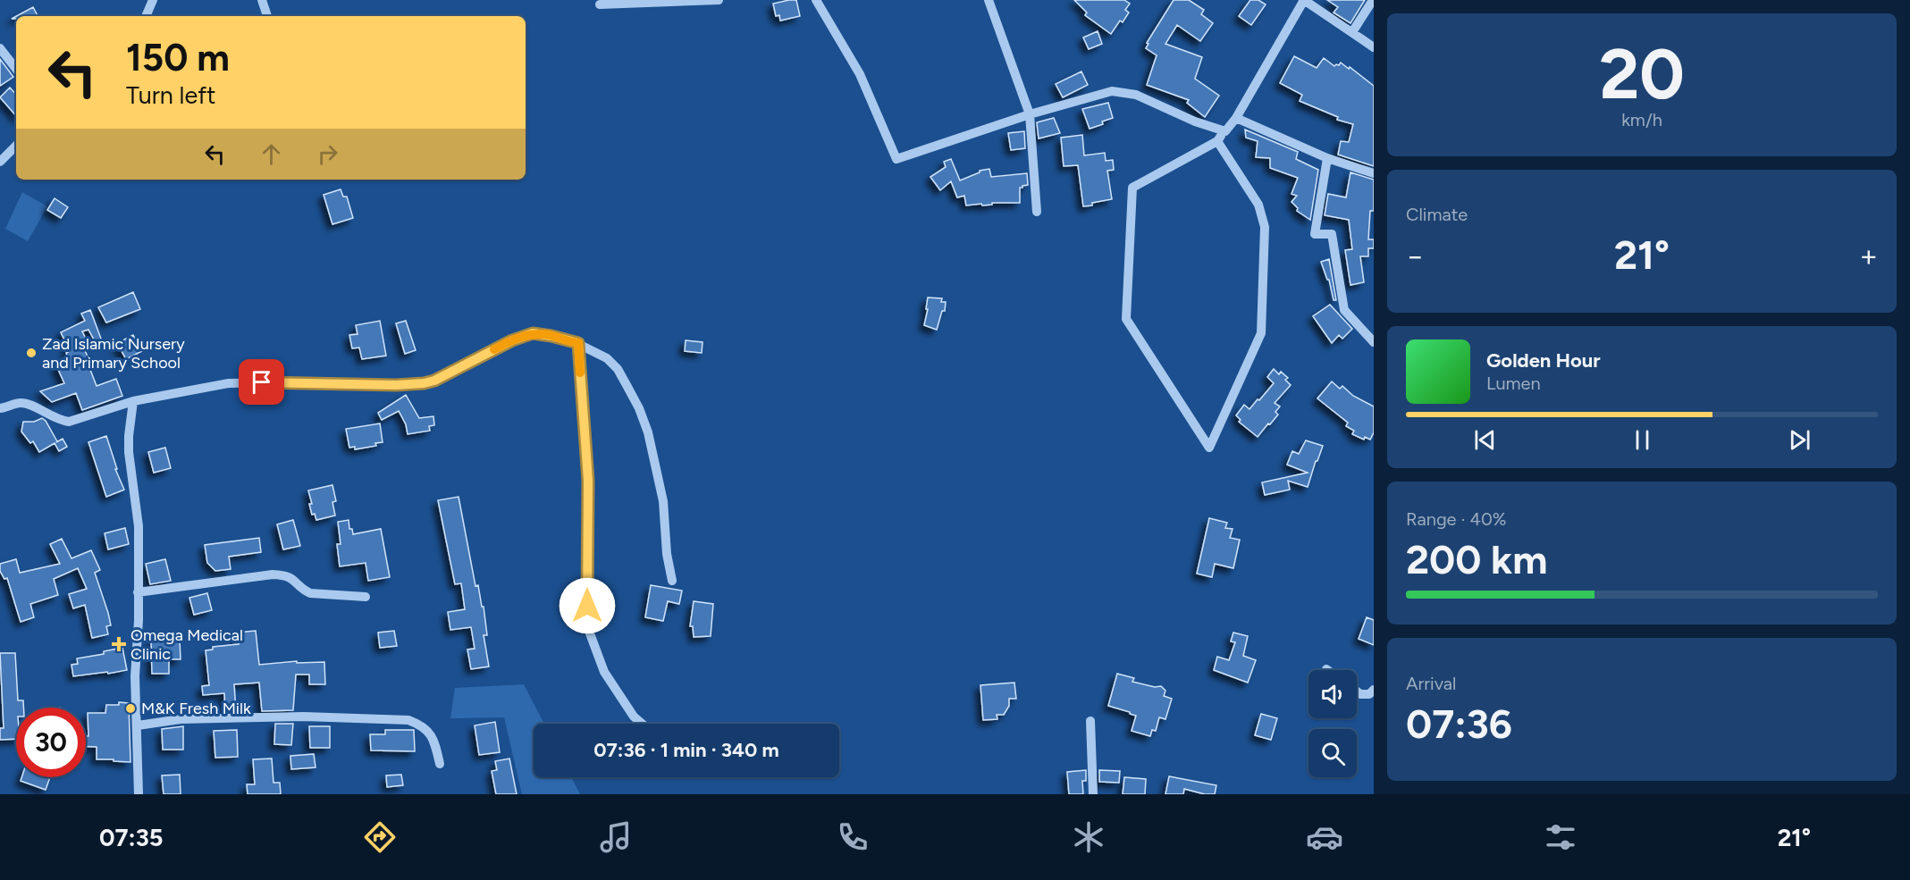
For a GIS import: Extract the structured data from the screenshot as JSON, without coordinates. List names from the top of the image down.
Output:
{
  "places": {
    "other": ["Zad Islamic Nursery and Primary School", "M&K Fresh Milk"],
    "health": ["Omega Medical Clinic"]
  },
  "page": {
    "tile": [
      ["20", "km/h"],
      "Climate",
      ["Range · 40%", "200 km"],
      ["Arrival", "07:36"]
    ],
    "turn": ["150 m", "Turn left"],
    "heat": ["−", "21°", "+"],
    "song": ["Golden Hour", "Lumen"],
    "limit": "30",
    "trip": "07:36 · 1 min · 340 m",
    "tabs": ["07:35", "21°"]
  }
}
